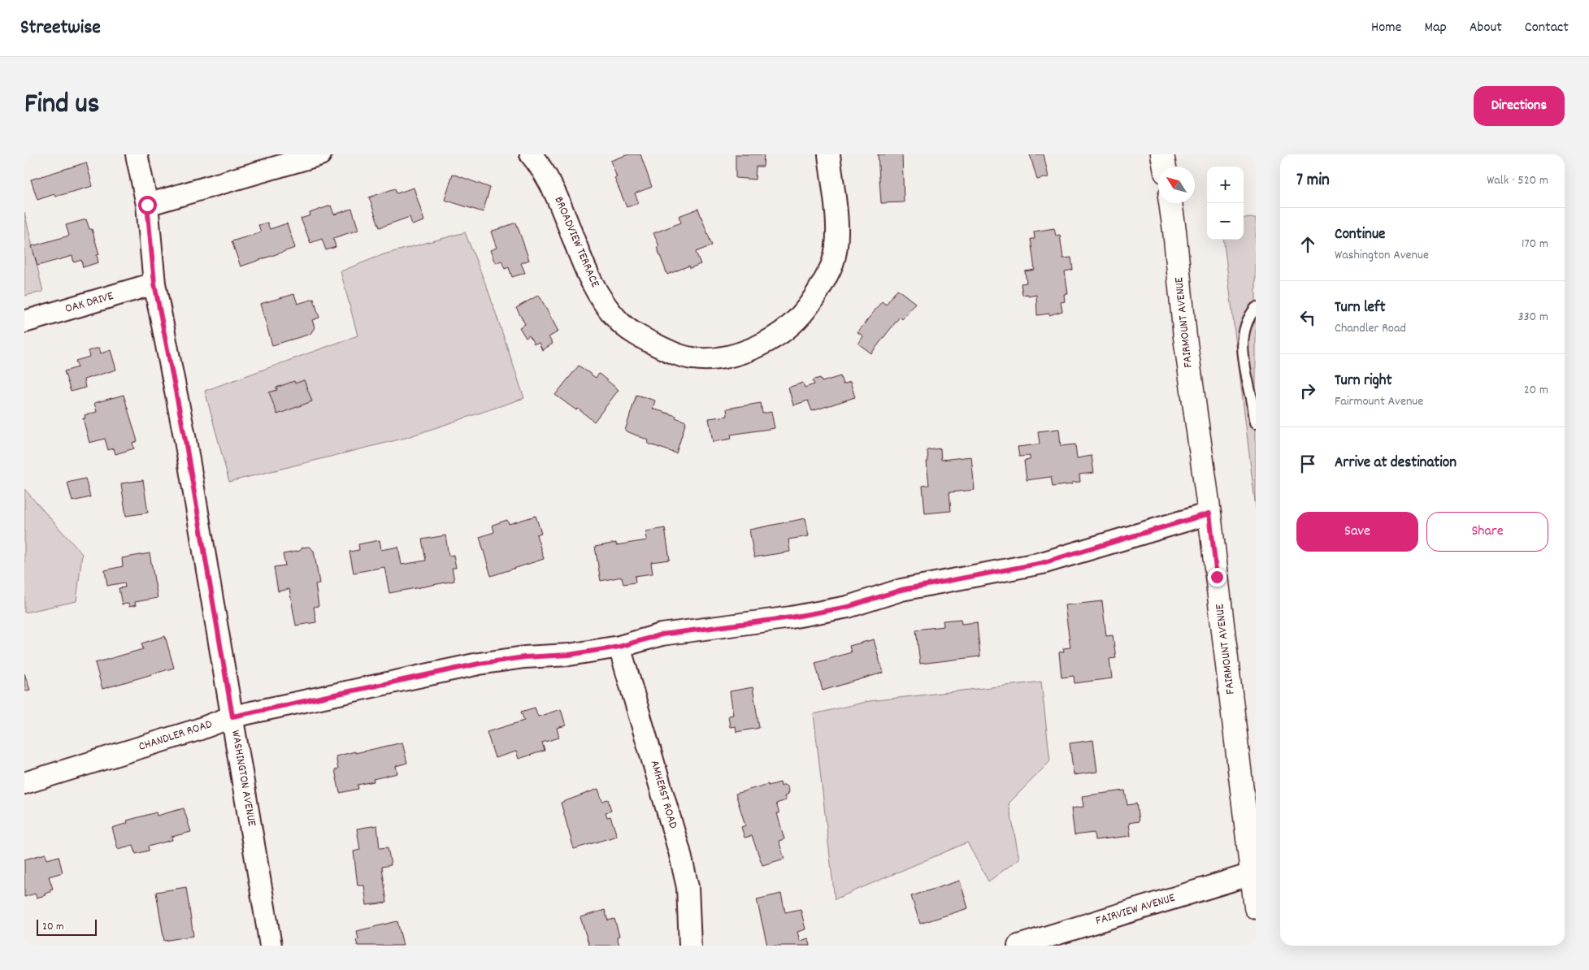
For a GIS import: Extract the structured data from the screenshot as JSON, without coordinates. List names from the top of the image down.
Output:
{
  "streets": {
    "main road": ["FAIRMOUNT AVENUE"],
    "street": [
      "BROADVIEW TERRACE",
      "OAK DRIVE",
      "CHANDLER ROAD",
      "WASHINGTON AVENUE",
      "AMHERST ROAD",
      "FAIRVIEW AVENUE"
    ]
  },
  "crossings": [
    ["OAK DRIVE", "WASHINGTON AVENUE"],
    ["FAIRMOUNT AVENUE", "CHANDLER ROAD"],
    ["FAIRMOUNT AVENUE", "FAIRVIEW AVENUE"],
    ["CHANDLER ROAD", "WASHINGTON AVENUE"],
    ["CHANDLER ROAD", "AMHERST ROAD"]
  ],
  "scale_bar": "20 m",
  "north": "top left",
  "page": {
    "header": "Streetwise",
    "nav": [
      "Home",
      "Map",
      "About",
      "Contact"
    ],
    "title": "Find us",
    "buttons": [
      "Directions",
      ["Save", "Share"]
    ],
    "heading": ["7 min", "Walk · 520 m"],
    "map_buttons": ["+", "−"],
    "list": [
      ["Continue", "Washington Avenue", "170 m"],
      ["Turn left", "Chandler Road", "330 m"],
      ["Turn right", "Fairmount Avenue", "20 m"],
      "Arrive at destination"
    ],
    "scale": "20 m"
  }
}
